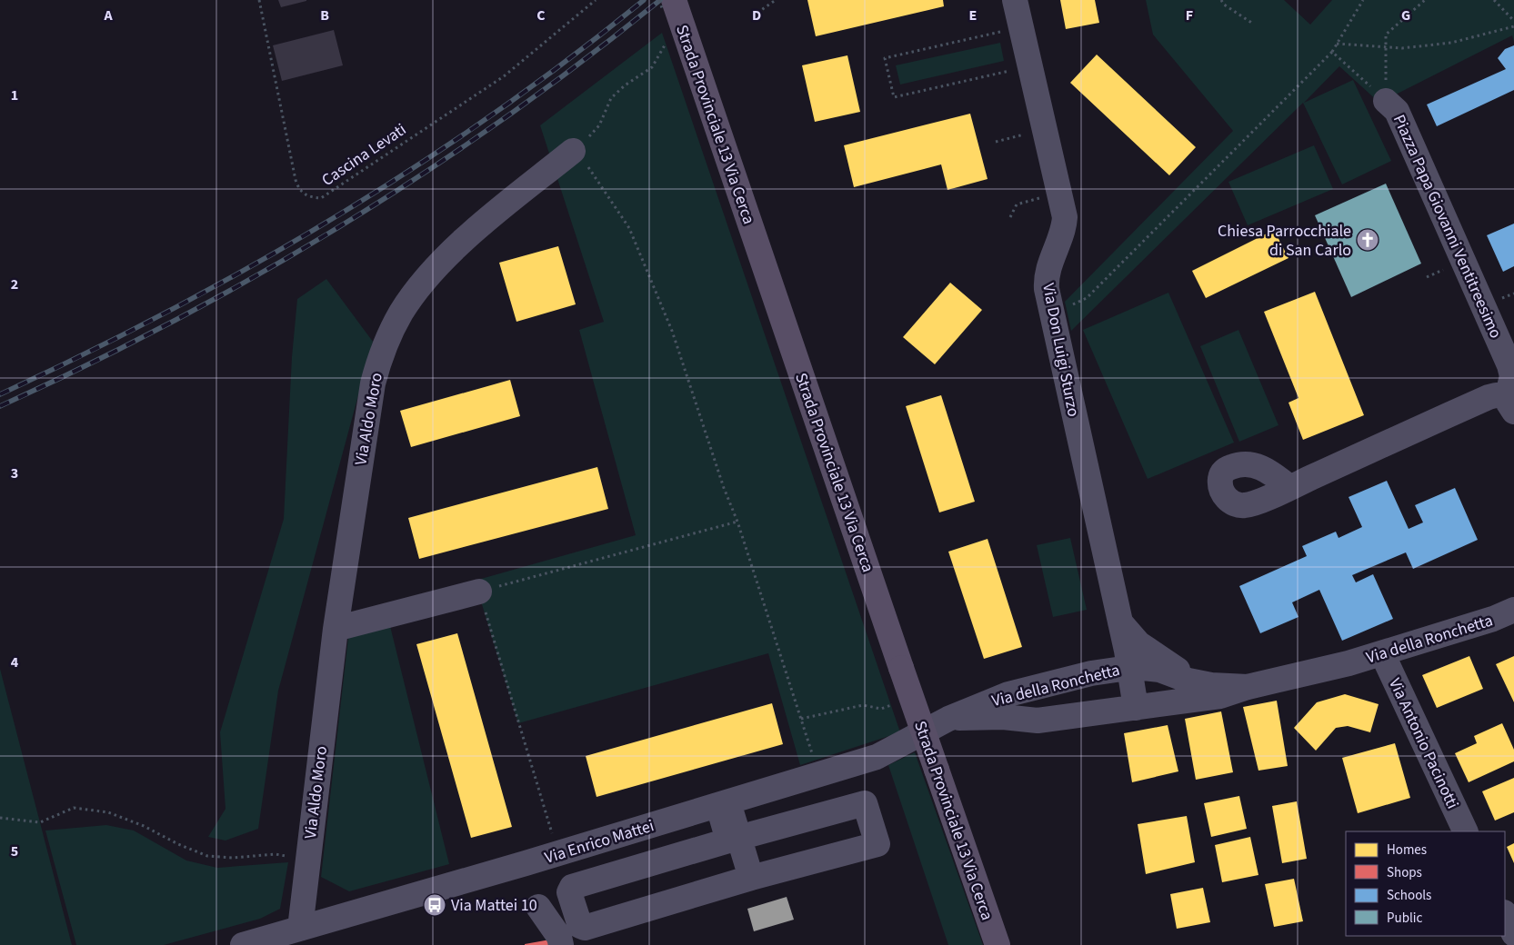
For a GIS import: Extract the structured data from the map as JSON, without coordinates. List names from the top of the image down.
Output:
{
  "streets": {
    "main road": ["Strada Provinciale 13 Via Cerca"],
    "street": [
      "Piazza Papa Giovanni Ventitreesimo",
      "Via Don Luigi Sturzo",
      "Via Aldo Moro",
      "Via della Ronchetta",
      "Via Antonio Pacinotti",
      "Via Enrico Mattei"
    ],
    "path": ["Cascina Levati"]
  },
  "crossings": [
    ["Via Don Luigi Sturzo", "Via della Ronchetta"],
    ["Via Aldo Moro", "Via Enrico Mattei"],
    ["Via della Ronchetta", "Via Antonio Pacinotti"],
    ["Via della Ronchetta", "Via Enrico Mattei"]
  ],
  "places": {
    "church": ["Chiesa Parrocchiale di San Carlo"],
    "bus stop": ["Via Mattei 10"]
  },
  "legend": [
    "Homes",
    "Shops",
    "Schools",
    "Public"
  ],
  "grid": {
    "columns": [
      "A",
      "B",
      "C",
      "D",
      "E",
      "F",
      "G"
    ],
    "rows": [
      "1",
      "2",
      "3",
      "4",
      "5"
    ]
  }
}
